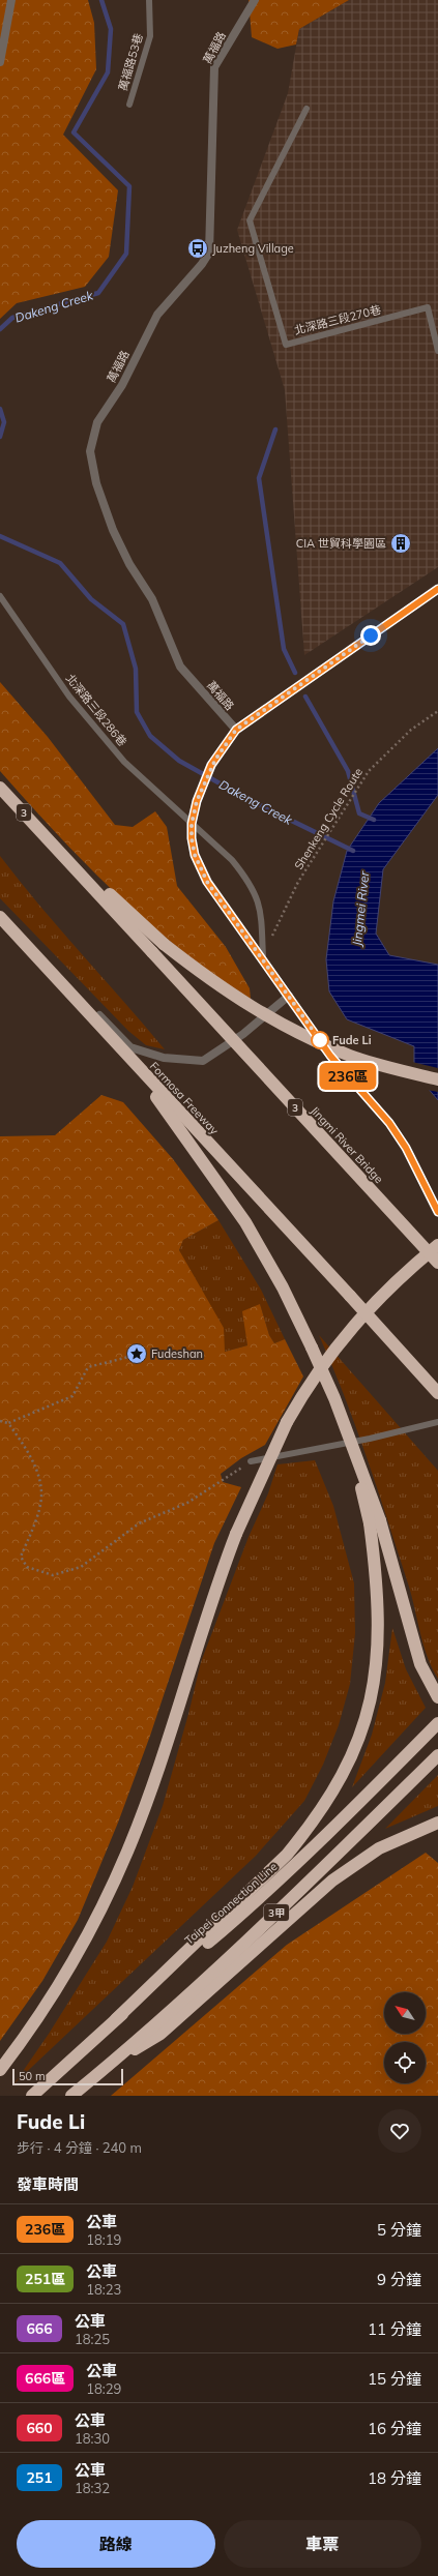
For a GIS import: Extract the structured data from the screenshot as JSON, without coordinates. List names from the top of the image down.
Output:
{
  "streets": {
    "highway": [
      "3",
      "Formosa Freeway",
      "Jingmi River Bridge",
      "Taipei Connection Line",
      "3甲"
    ],
    "street": ["萬福路"],
    "lane": ["萬福路53巷", "北深路三段270巷", "北深路三段286巷"],
    "path": ["Shenkeng Cycle Route"]
  },
  "crossings": [
    ["北深路三段286巷", "Shenkeng Cycle Route"],
    ["3", "Jingmi River Bridge"]
  ],
  "water": ["Dakeng Creek", "Jingmei River"],
  "places": {
    "bus stop": ["Juzheng Village"],
    "building": ["CIA 世貿科學園區"],
    "other": ["Fude Li"],
    "place": ["Fudeshan"]
  },
  "lines": ["bus line 236區"],
  "scale_bar": "50 m",
  "north": "top left",
  "page": {
    "on_map": "236區",
    "scale": "50 m",
    "heading": [
      ["Fude Li", "步行 · 4 分鐘 · 240 m"],
      "發車時間"
    ],
    "list": [
      {
        "mark": "236區",
        "name": "公車",
        "note": "18:19",
        "value": "5 分鐘"
      },
      {
        "mark": "251區",
        "name": "公車",
        "note": "18:23",
        "value": "9 分鐘"
      },
      {
        "mark": "666",
        "name": "公車",
        "note": "18:25",
        "value": "11 分鐘"
      },
      {
        "mark": "666區",
        "name": "公車",
        "note": "18:29",
        "value": "15 分鐘"
      },
      {
        "mark": "660",
        "name": "公車",
        "note": "18:30",
        "value": "16 分鐘"
      },
      {
        "mark": "251",
        "name": "公車",
        "note": "18:32",
        "value": "18 分鐘"
      }
    ],
    "buttons": ["路線", "車票"]
  }
}
